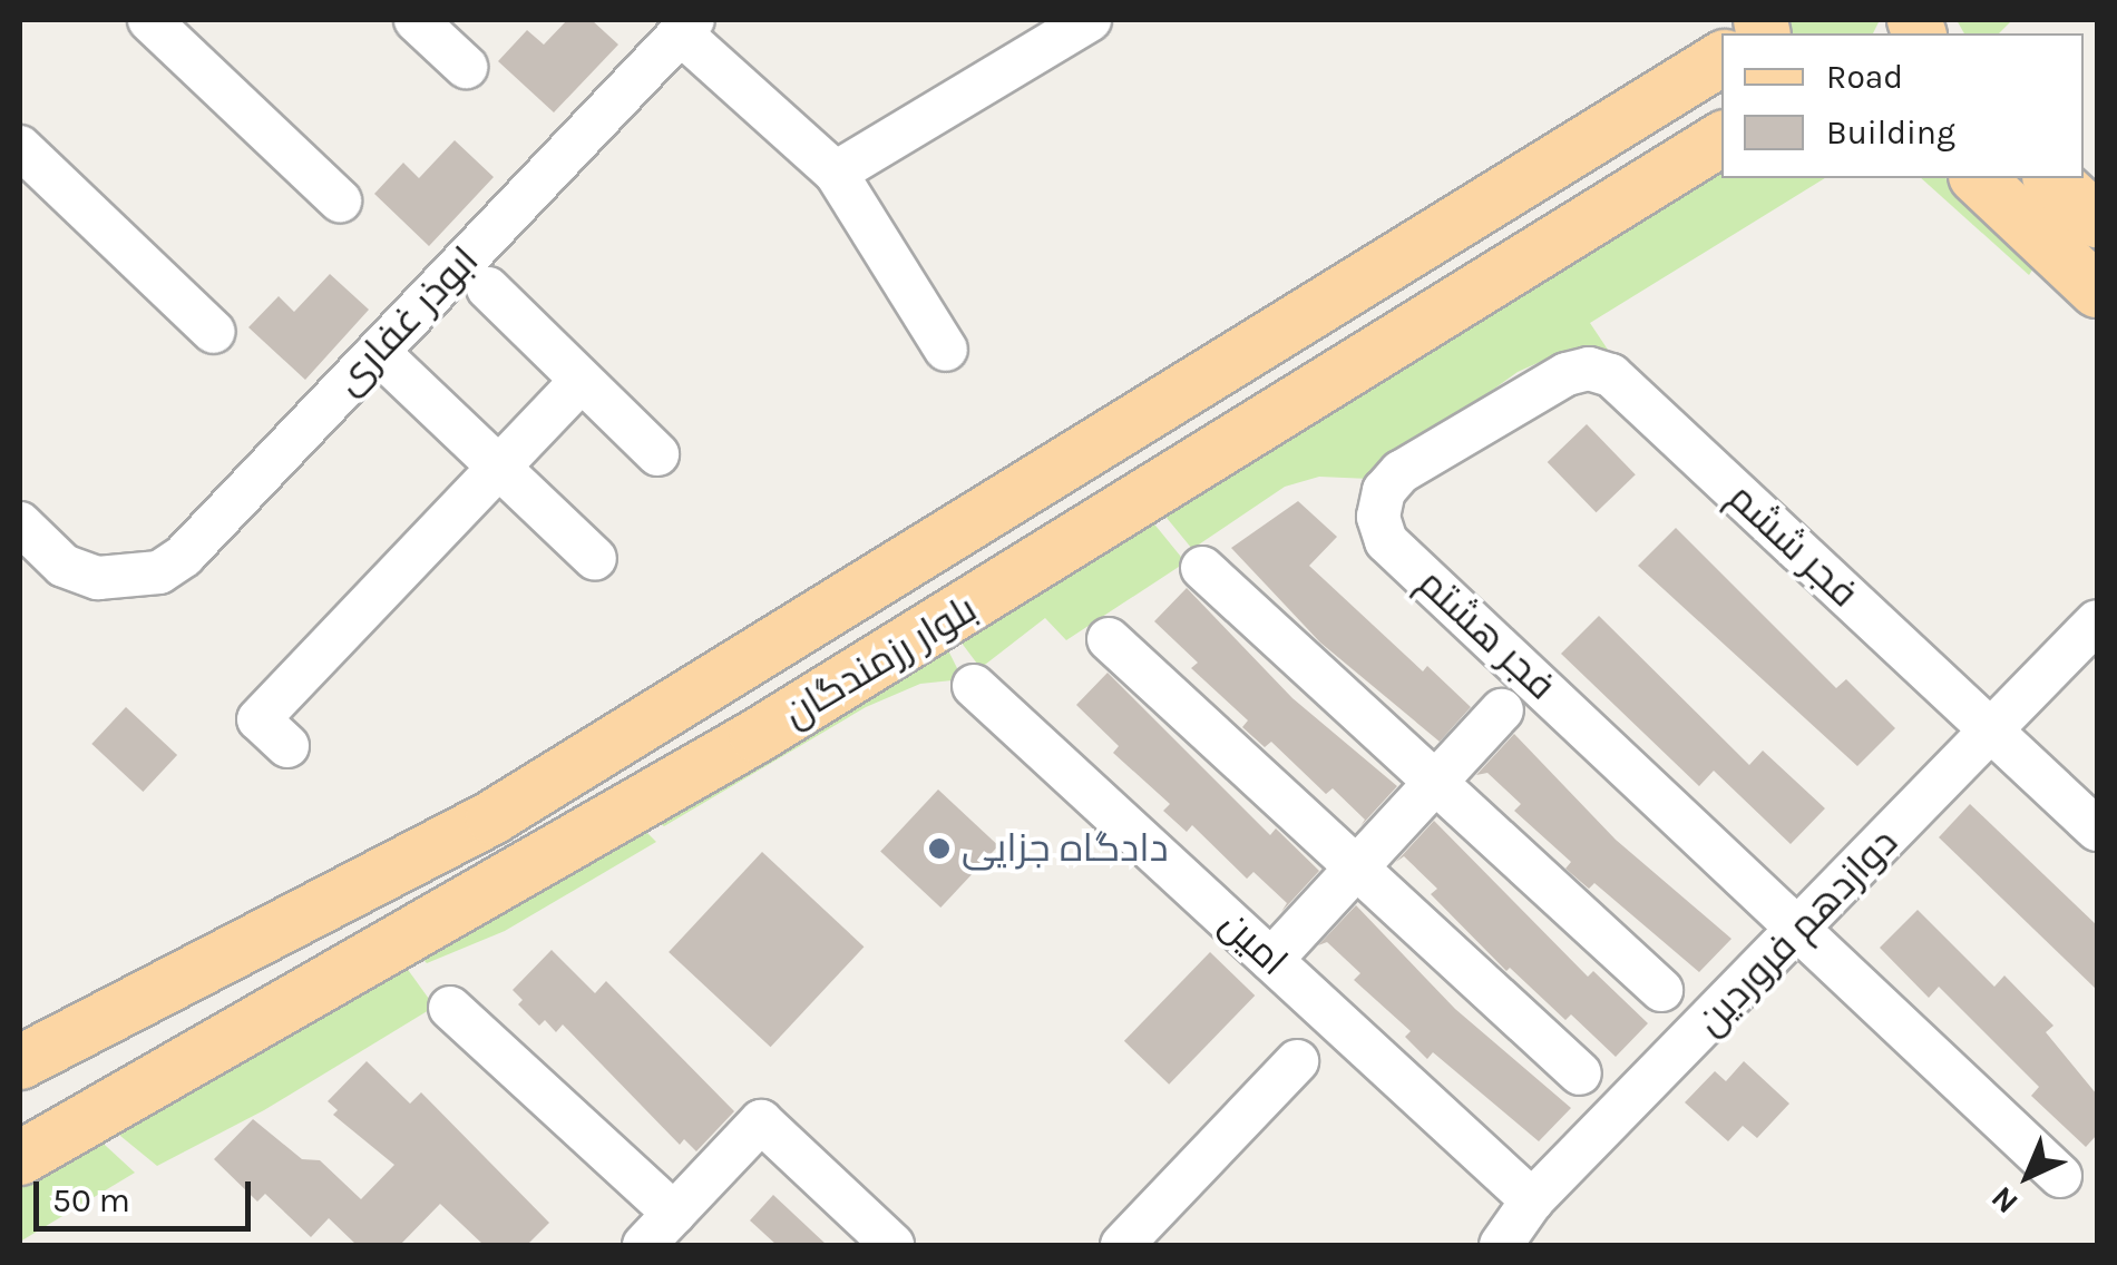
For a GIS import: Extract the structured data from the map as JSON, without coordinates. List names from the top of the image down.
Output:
{
  "streets": {
    "main road": ["بلوار رزمندگان"],
    "street": [
      "ابوذر غفاری",
      "فجر ششم",
      "فجر هشتم",
      "دوازدهم فروردین",
      "امین"
    ]
  },
  "crossings": [
    ["فجر ششم", "فجر هشتم"],
    ["فجر ششم", "دوازدهم فروردین"],
    ["فجر هشتم", "دوازدهم فروردین"],
    ["دوازدهم فروردین", "امین"]
  ],
  "places": ["دادگاه جزایی"],
  "legend": ["Road", "Building"],
  "scale_bar": "50 m",
  "north": "bottom left"
}
